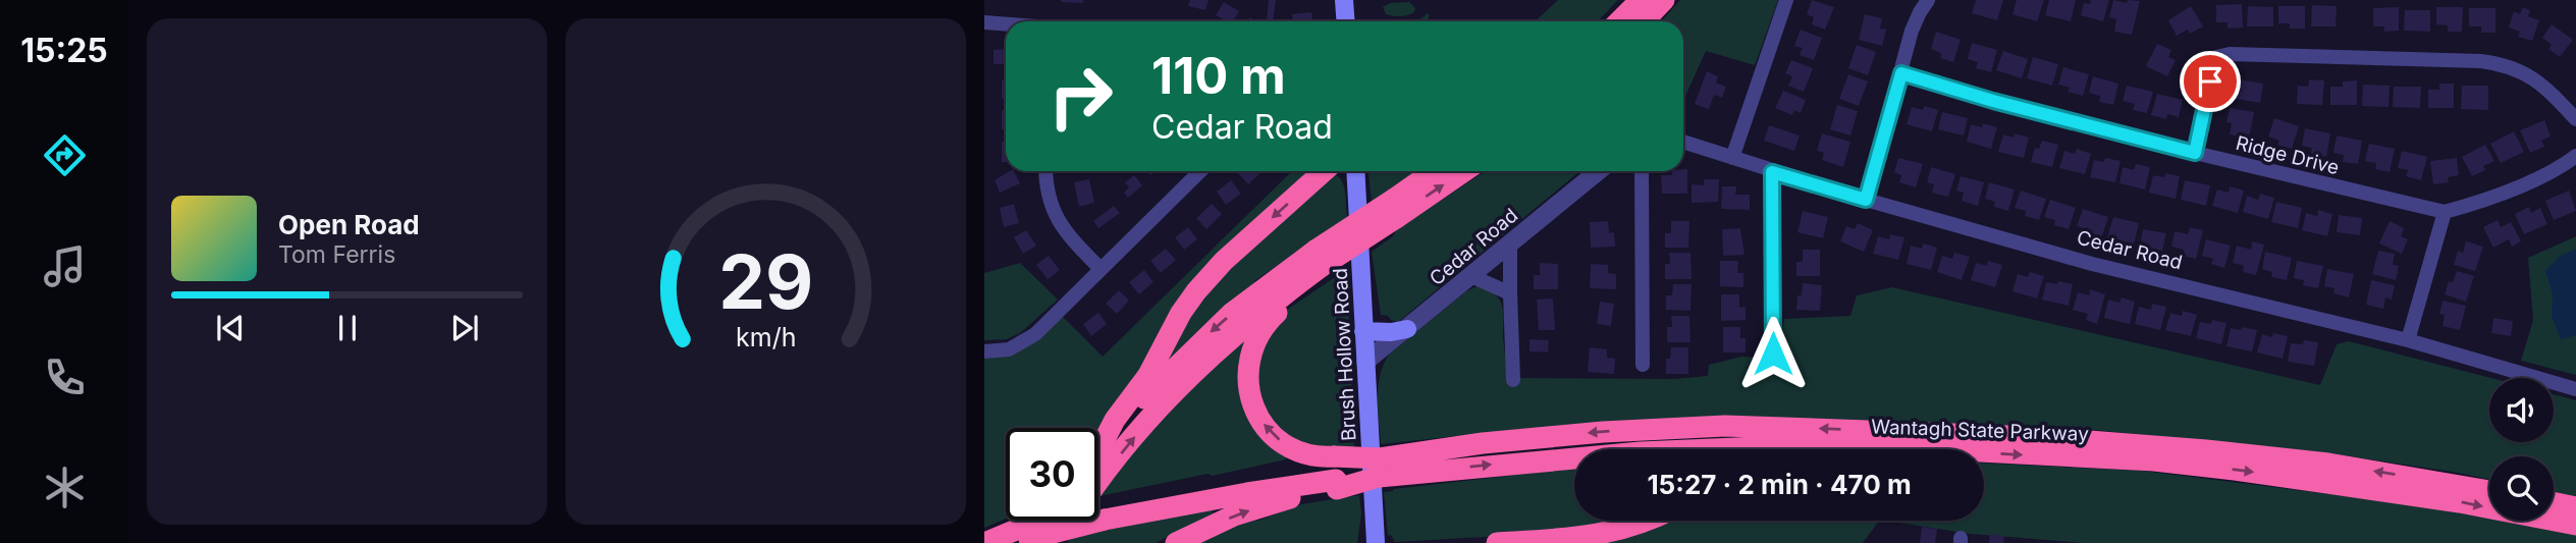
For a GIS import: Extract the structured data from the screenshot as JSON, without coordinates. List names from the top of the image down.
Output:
{
  "streets": {
    "highway": ["Wantagh State Parkway"],
    "main road": ["Brush Hollow Road"],
    "street": ["Ridge Drive", "Cedar Road"]
  },
  "crossings": [
    ["Cedar Road", "Brush Hollow Road"]
  ],
  "page": {
    "tabs": "15:25",
    "turn": ["110 m", "Cedar Road"],
    "song": ["Open Road", "Tom Ferris"],
    "limit": "30",
    "trip": "15:27 · 2 min · 470 m",
    "gauge": ["29", "km/h"]
  }
}
